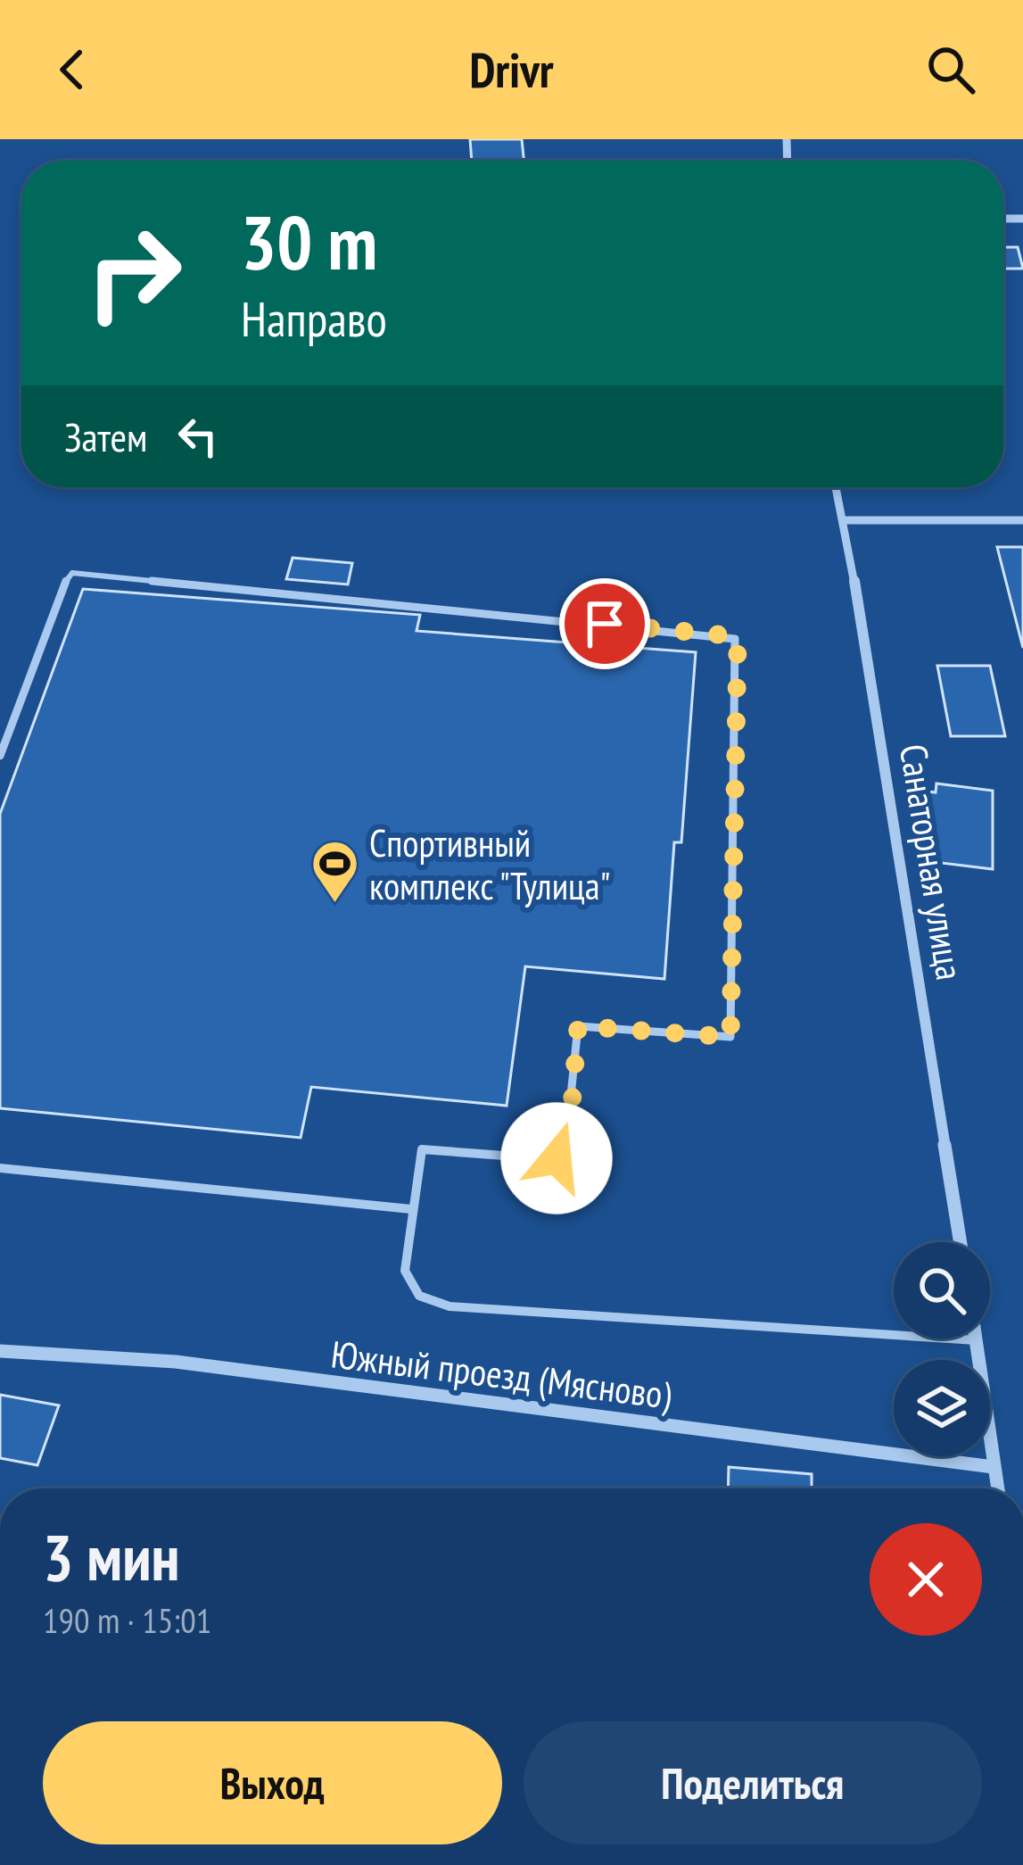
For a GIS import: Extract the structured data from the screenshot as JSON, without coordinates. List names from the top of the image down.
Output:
{
  "streets": {
    "street": ["Санаторная улица", "Южный проезд (Мясново)"]
  },
  "places": {
    "sports": ["Спортивный комплекс \"Тулица\""]
  },
  "page": {
    "header": "Drivr",
    "turn": ["30 m", "Направо"],
    "then": "Затем",
    "heading": ["3 мин", "190 m · 15:01"],
    "buttons": ["Выход", "Поделиться"]
  }
}
